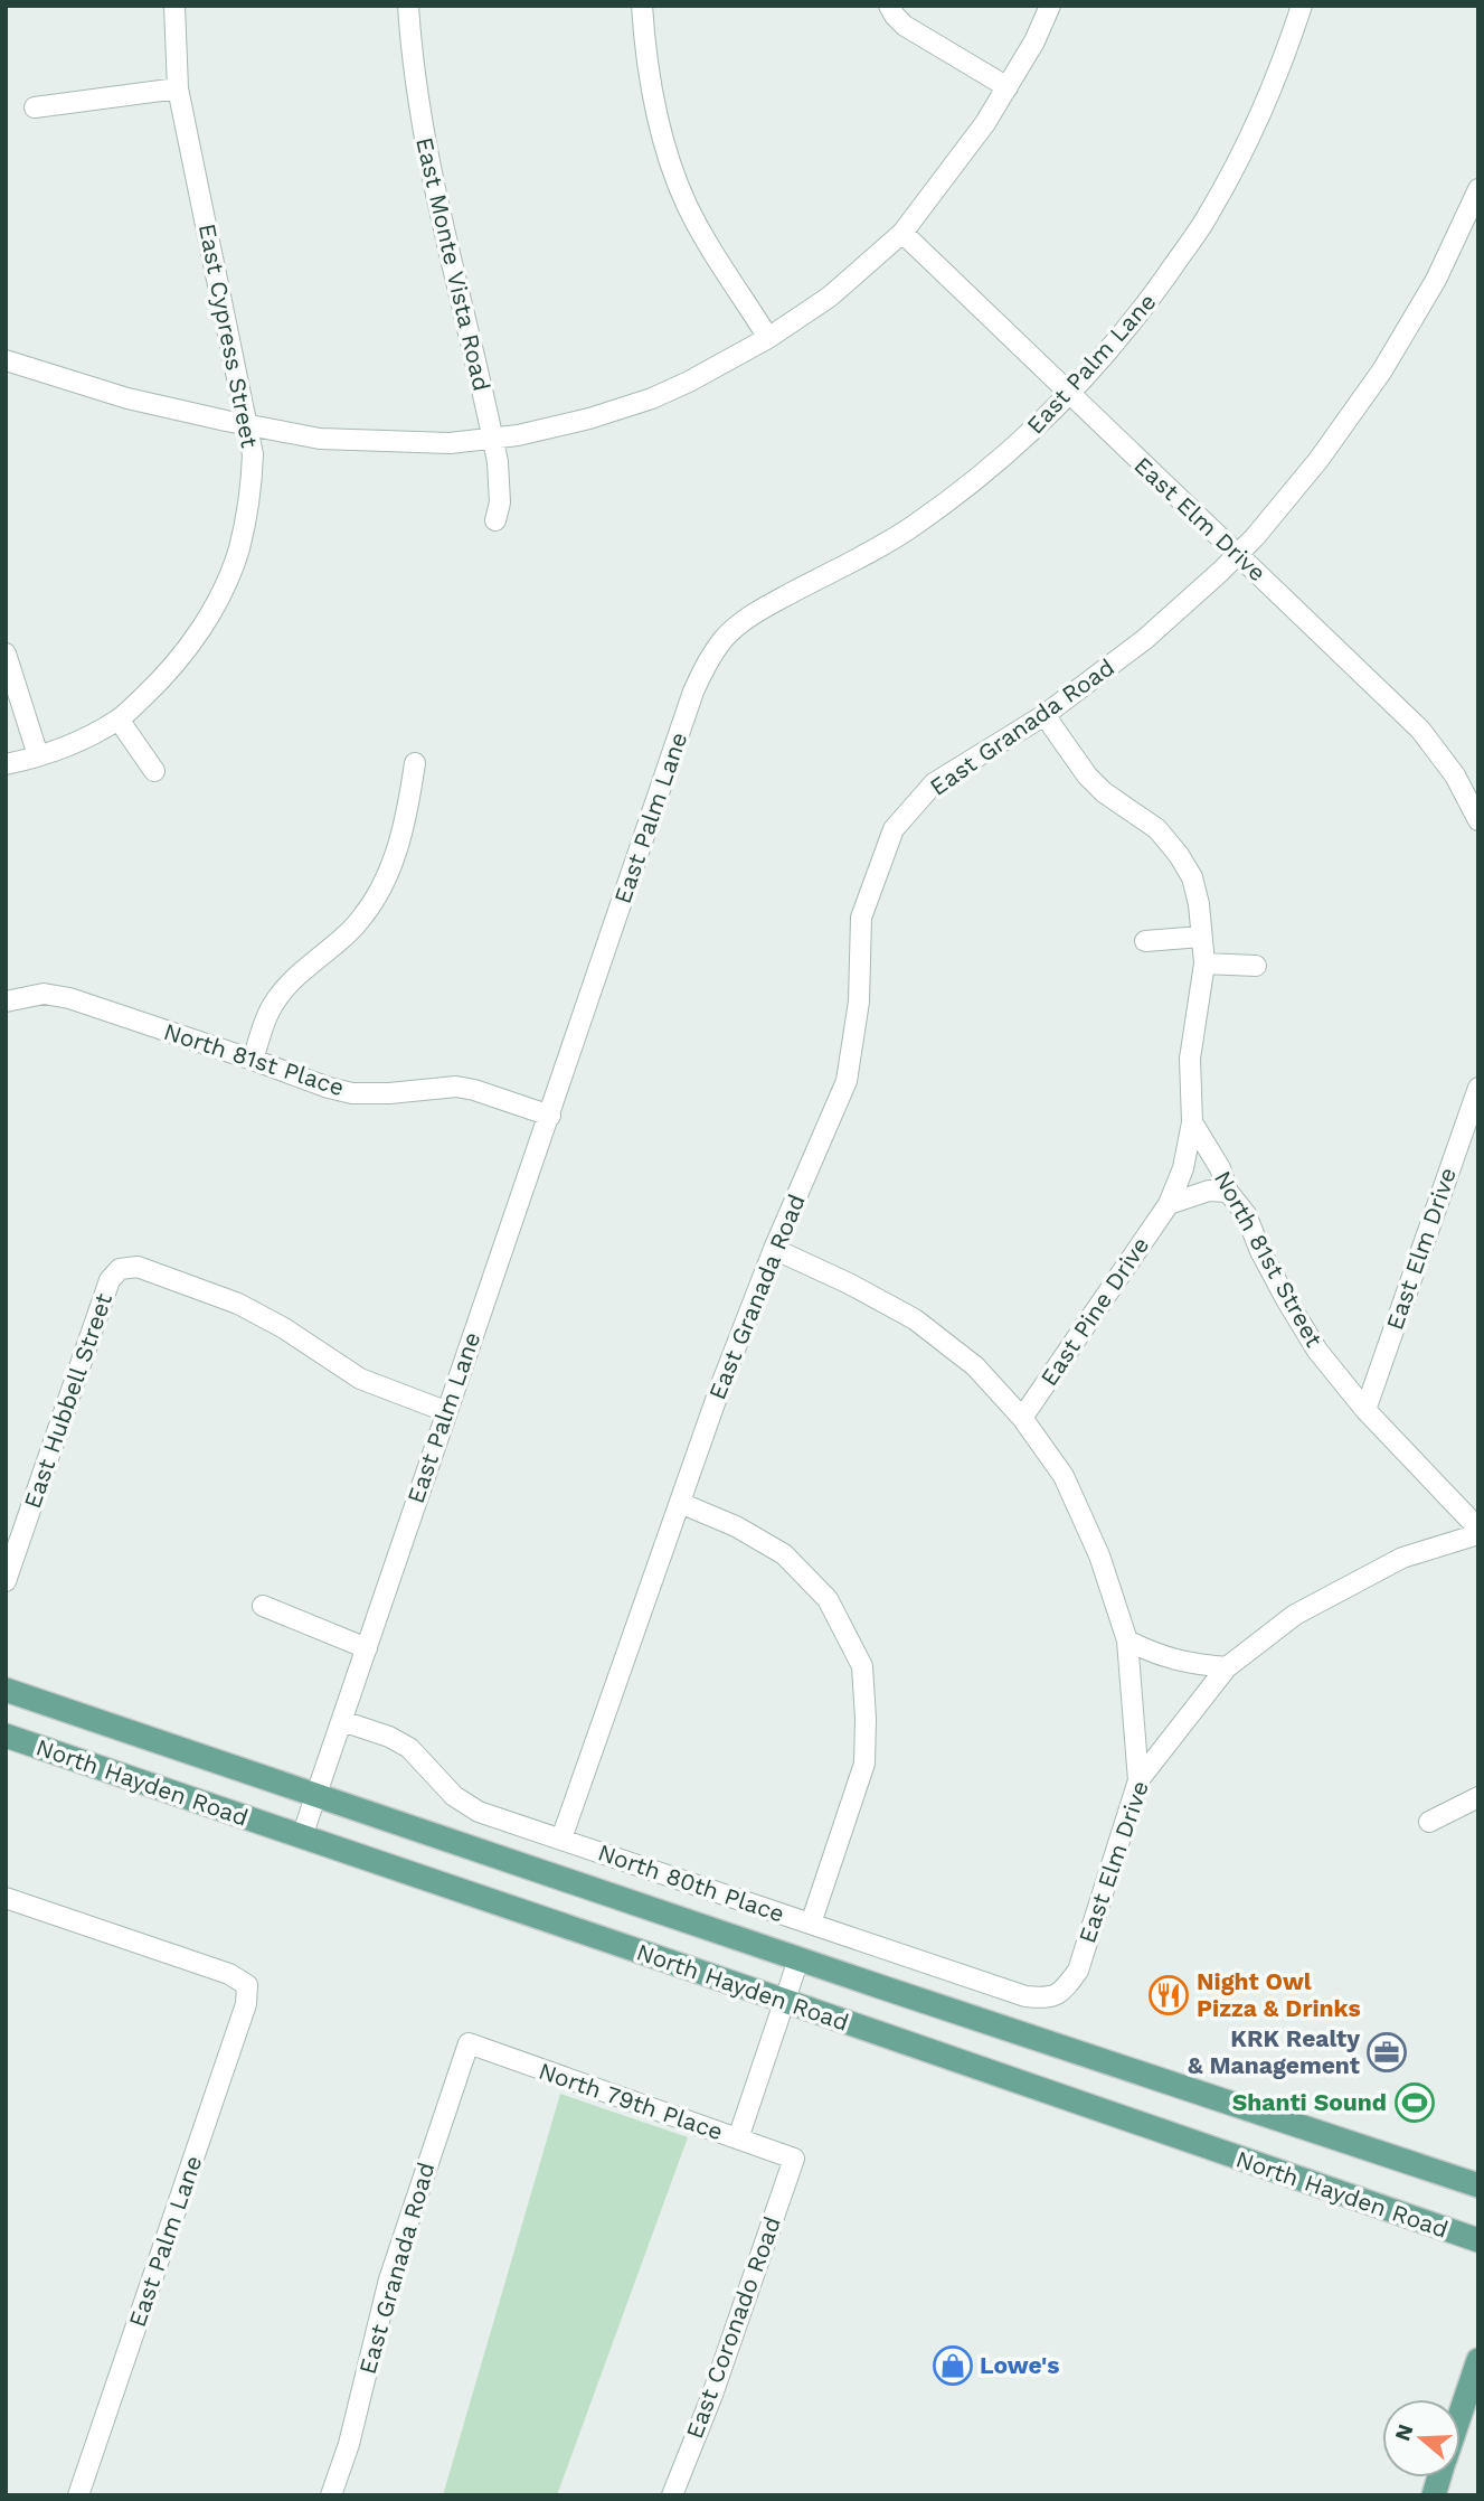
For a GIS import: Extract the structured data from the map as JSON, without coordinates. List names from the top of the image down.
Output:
{
  "streets": {
    "main road": ["North Hayden Road"],
    "street": [
      "East Monte Vista Road",
      "East Cypress Street",
      "East Palm Lane",
      "East Elm Drive",
      "East Granada Road",
      "North 81st Place",
      "North 81st Street",
      "East Pine Drive",
      "East Hubbell Street",
      "North 80th Place",
      "North 79th Place",
      "East Coronado Road"
    ]
  },
  "crossings": [
    ["East Palm Lane", "East Elm Drive"],
    ["East Palm Lane", "North 81st Place"],
    ["East Palm Lane", "East Hubbell Street"],
    ["East Palm Lane", "North Hayden Road"],
    ["East Palm Lane", "North 80th Place"],
    ["East Elm Drive", "East Granada Road"],
    ["East Elm Drive", "North 81st Street"],
    ["East Elm Drive", "North 80th Place"],
    ["East Granada Road", "East Pine Drive"],
    ["East Granada Road", "North 80th Place"],
    ["East Granada Road", "North 79th Place"],
    ["North 81st Street", "East Pine Drive"],
    ["North 79th Place", "East Coronado Road"]
  ],
  "places": {
    "restaurant": ["Night Owl Pizza & Drinks"],
    "office": ["KRK Realty & Management"],
    "sports": ["Shanti Sound"],
    "shop": ["Lowe's"]
  },
  "north": "left"
}
